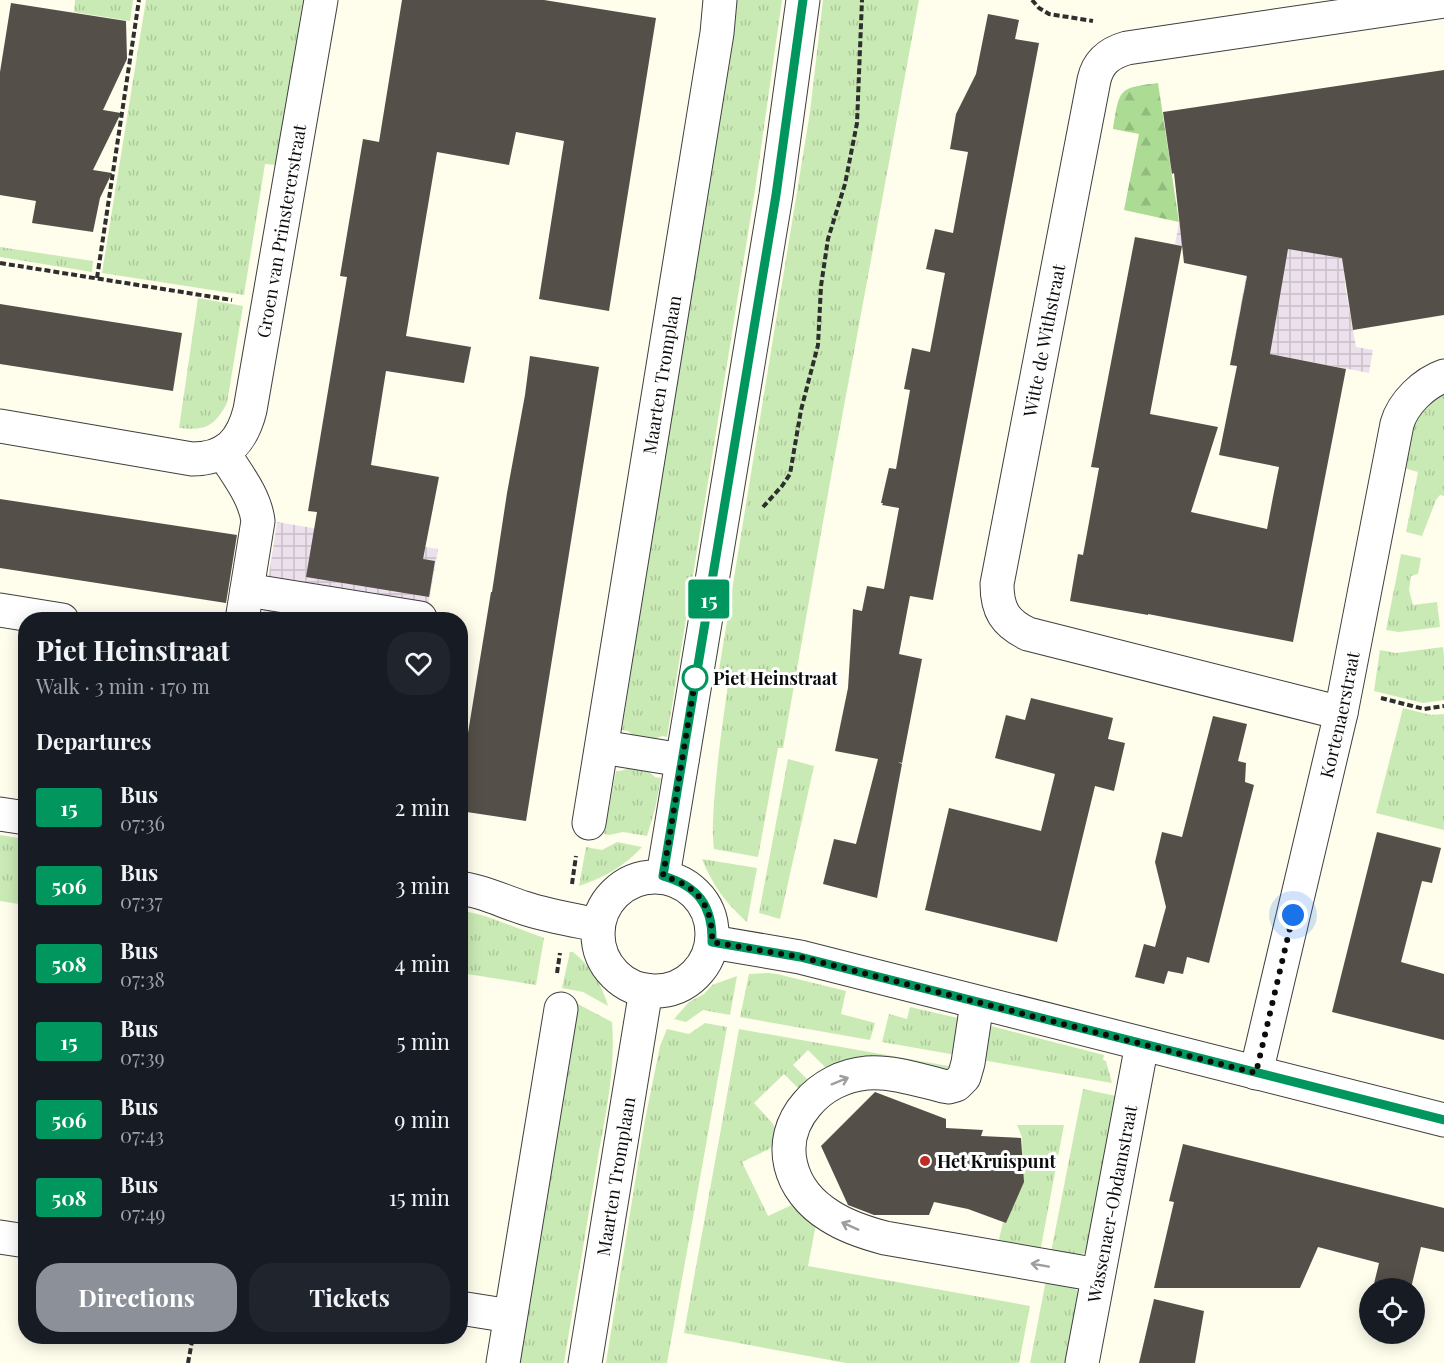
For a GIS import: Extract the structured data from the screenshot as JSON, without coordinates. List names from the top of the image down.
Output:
{
  "streets": {
    "street": [
      "Groen van Prinstererstraat",
      "Witte de Withstraat",
      "Maarten Tromplaan",
      "Kortenaerstraat",
      "Wassenaer-Obdamstraat"
    ]
  },
  "crossings": [
    ["Witte de Withstraat", "Kortenaerstraat"]
  ],
  "places": ["Piet Heinstraat", "Het Kruispunt"],
  "lines": ["bus line 15"],
  "page": {
    "on_map": "15",
    "heading": [
      ["Piet Heinstraat", "Walk · 3 min · 170 m"],
      "Departures"
    ],
    "list": [
      {
        "mark": "15",
        "name": "Bus",
        "note": "07:36",
        "value": "2 min"
      },
      {
        "mark": "506",
        "name": "Bus",
        "note": "07:37",
        "value": "3 min"
      },
      {
        "mark": "508",
        "name": "Bus",
        "note": "07:38",
        "value": "4 min"
      },
      {
        "mark": "15",
        "name": "Bus",
        "note": "07:39",
        "value": "5 min"
      },
      {
        "mark": "506",
        "name": "Bus",
        "note": "07:43",
        "value": "9 min"
      },
      {
        "mark": "508",
        "name": "Bus",
        "note": "07:49",
        "value": "15 min"
      }
    ],
    "buttons": ["Directions", "Tickets"]
  }
}
